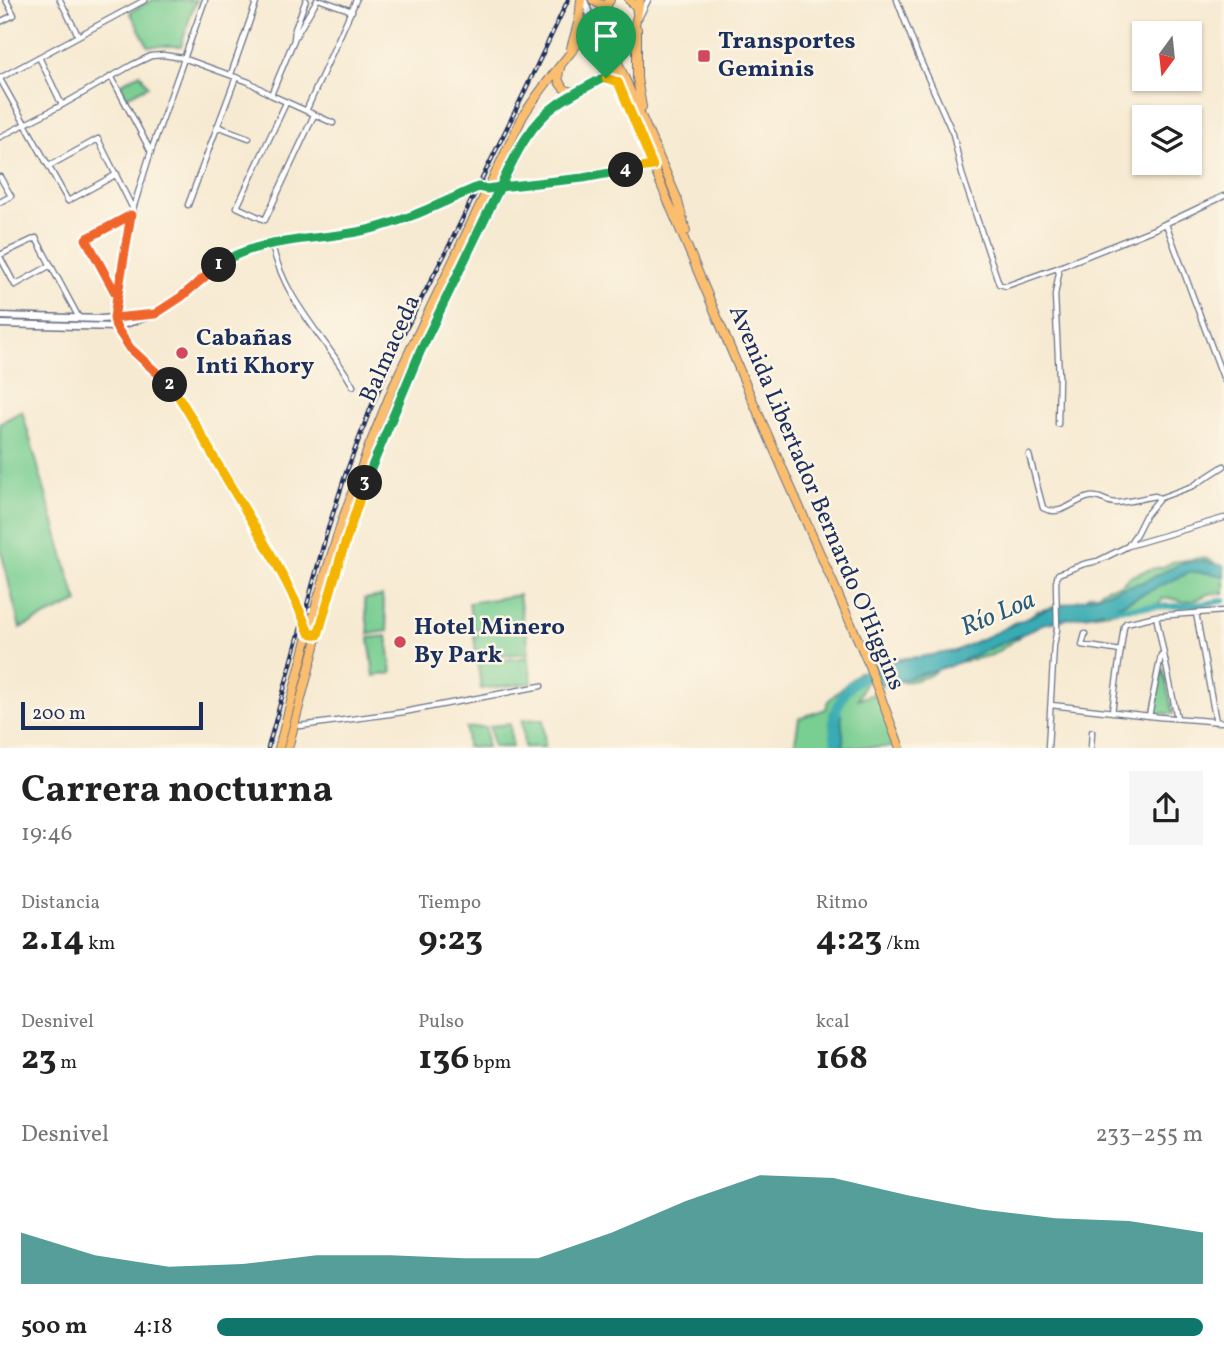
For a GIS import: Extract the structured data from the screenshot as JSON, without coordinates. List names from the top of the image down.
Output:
{
  "streets": {
    "main road": ["Balmaceda", "Avenida Libertador Bernardo O'Higgins"]
  },
  "crossings": [
    ["Balmaceda", "Avenida Libertador Bernardo O'Higgins"]
  ],
  "water": ["Río Loa"],
  "places": {
    "transit": ["Transportes Geminis"],
    "other": ["Cabañas Inti Khory", "Hotel Minero By Park"]
  },
  "scale_bar": "200 m",
  "north": "bottom",
  "page": {
    "pins": [
      "4",
      "1",
      "2",
      "3"
    ],
    "scale": "200 m",
    "heading": ["Carrera nocturna", "19:46"],
    "stats": [
      ["Distancia", "2.14 km"],
      ["Tiempo", "9:23"],
      ["Ritmo", "4:23 /km"],
      ["Desnivel", "23 m"],
      ["Pulso", "136 bpm"],
      ["kcal", "168"]
    ],
    "chart": ["Desnivel", "233–255 m"],
    "list": [
      {
        "name": "500 m",
        "note": "4:18"
      }
    ]
  }
}
